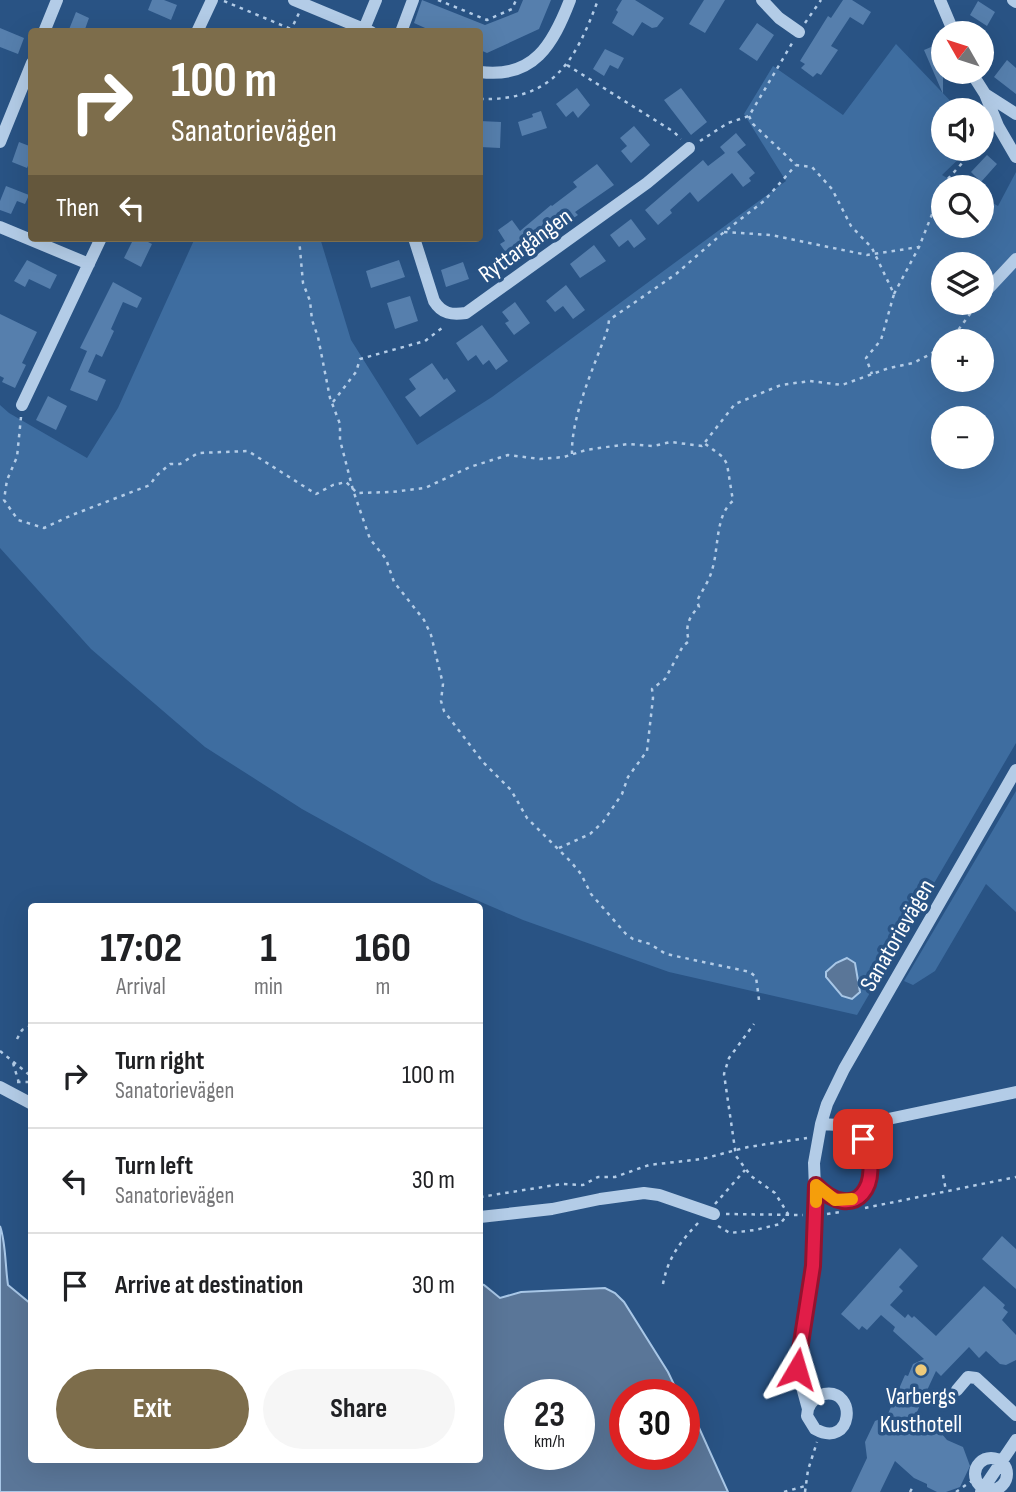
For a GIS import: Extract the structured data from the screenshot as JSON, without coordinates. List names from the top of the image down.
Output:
{
  "streets": {
    "street": ["Ryttargången", "Sanatorievägen"]
  },
  "places": ["Varbergs Kusthotell"],
  "north": "top left",
  "page": {
    "map_buttons": ["+", "−"],
    "turn": ["100 m", "Sanatorievägen"],
    "then": "Then",
    "eta": [
      "17:02",
      "Arrival",
      "1",
      "min",
      "160",
      "m"
    ],
    "list": [
      {
        "name": "Turn right",
        "note": "Sanatorievägen",
        "value": "100 m"
      },
      {
        "name": "Turn left",
        "note": "Sanatorievägen",
        "value": "30 m"
      },
      {
        "name": "Arrive at destination",
        "value": "30 m"
      }
    ],
    "buttons": ["Exit", "Share"],
    "speed": "23 km/h",
    "limit": "30"
  }
}
